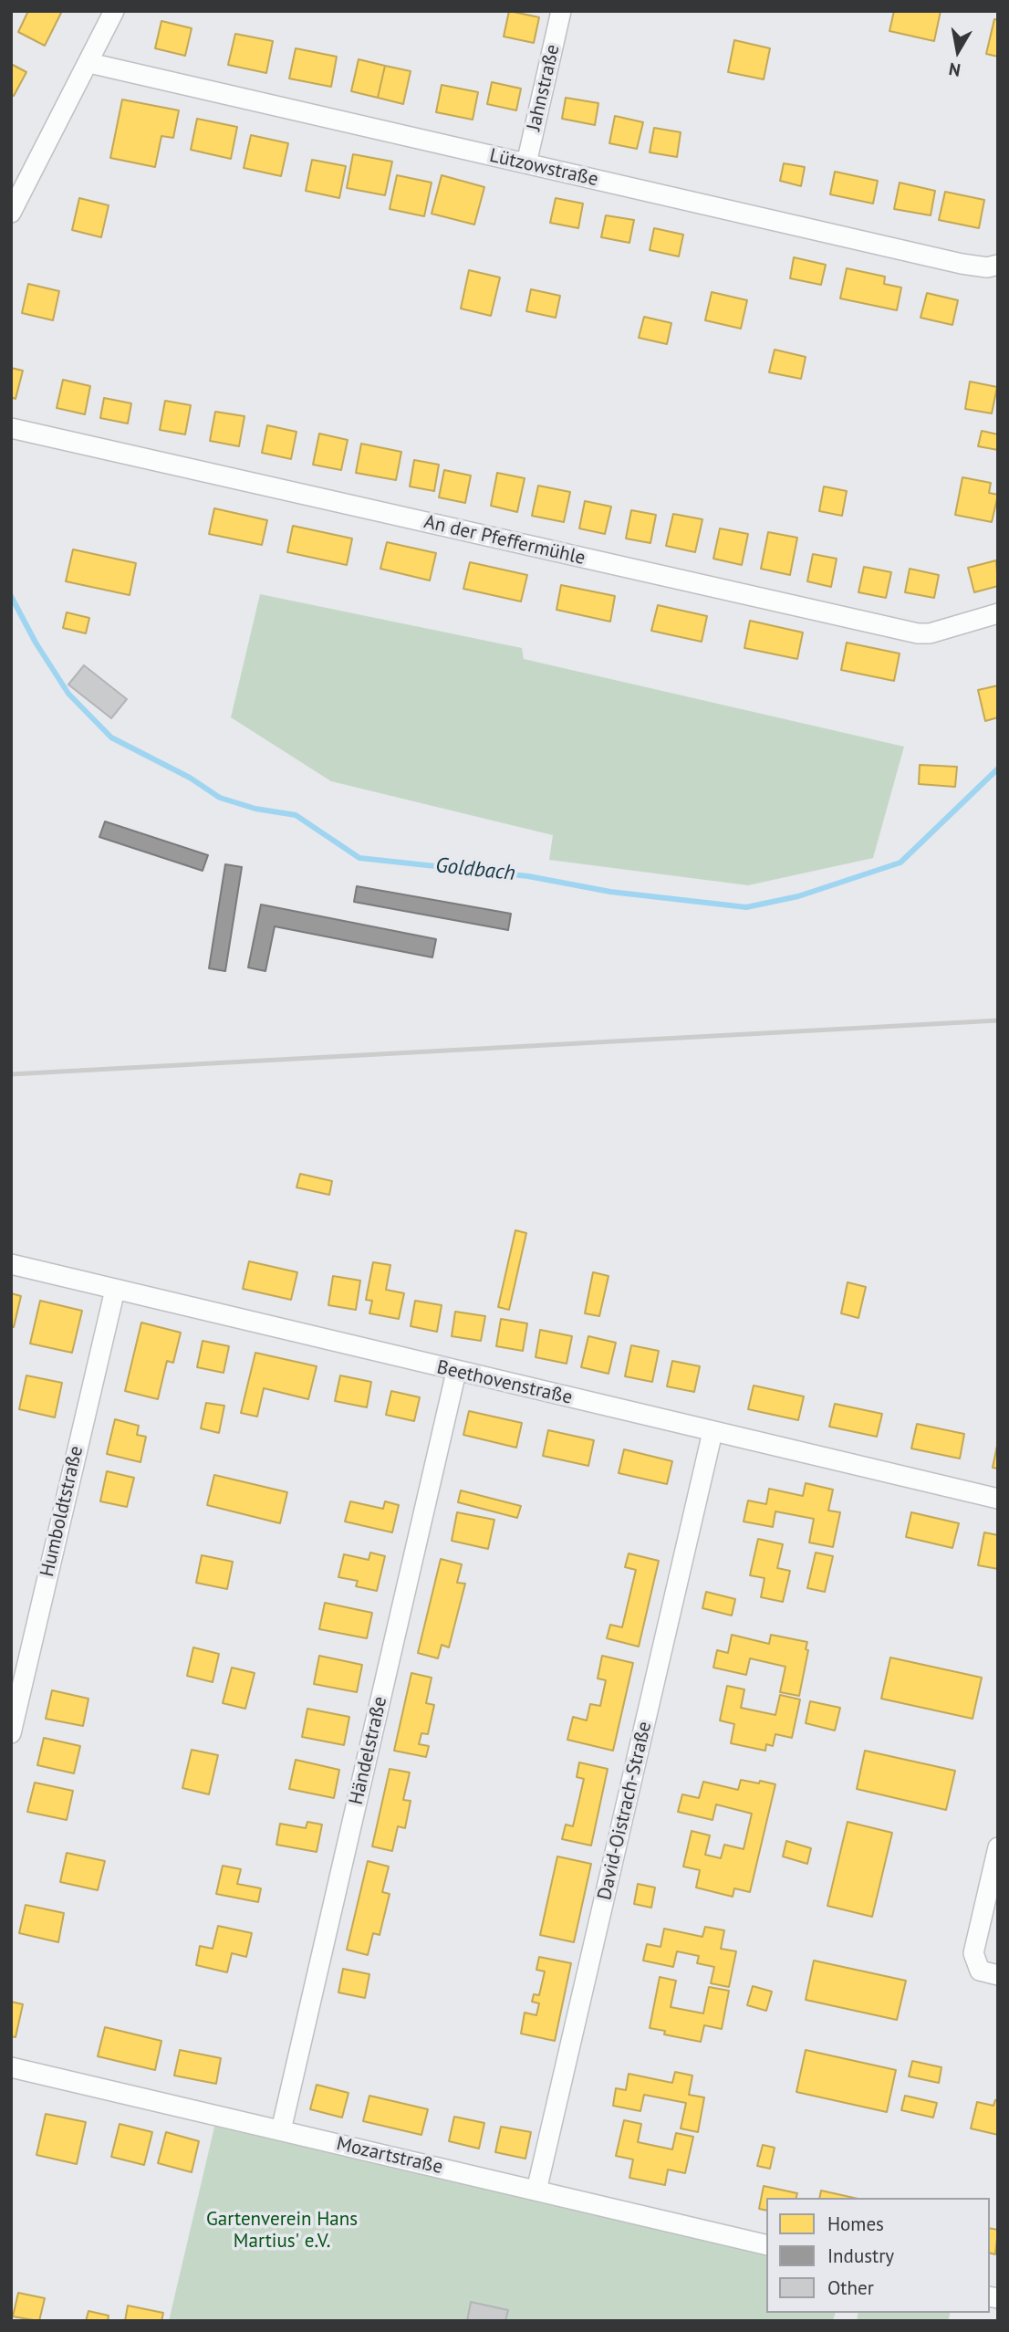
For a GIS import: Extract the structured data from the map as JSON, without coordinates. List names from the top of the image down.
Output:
{
  "streets": {
    "street": [
      "Jahnstraße",
      "Lützowstraße",
      "An der Pfeffermühle",
      "Beethovenstraße",
      "Humboldtstraße",
      "Händelstraße",
      "David-Oistrach-Straße",
      "Mozartstraße"
    ]
  },
  "crossings": [
    ["Jahnstraße", "Lützowstraße"],
    ["Beethovenstraße", "Humboldtstraße"],
    ["Beethovenstraße", "Händelstraße"],
    ["Beethovenstraße", "David-Oistrach-Straße"],
    ["Händelstraße", "Mozartstraße"],
    ["David-Oistrach-Straße", "Mozartstraße"]
  ],
  "water": ["Goldbach"],
  "parks": ["Gartenverein Hans Martius' e.V."],
  "legend": ["Homes", "Industry", "Other"],
  "north": "bottom"
}
